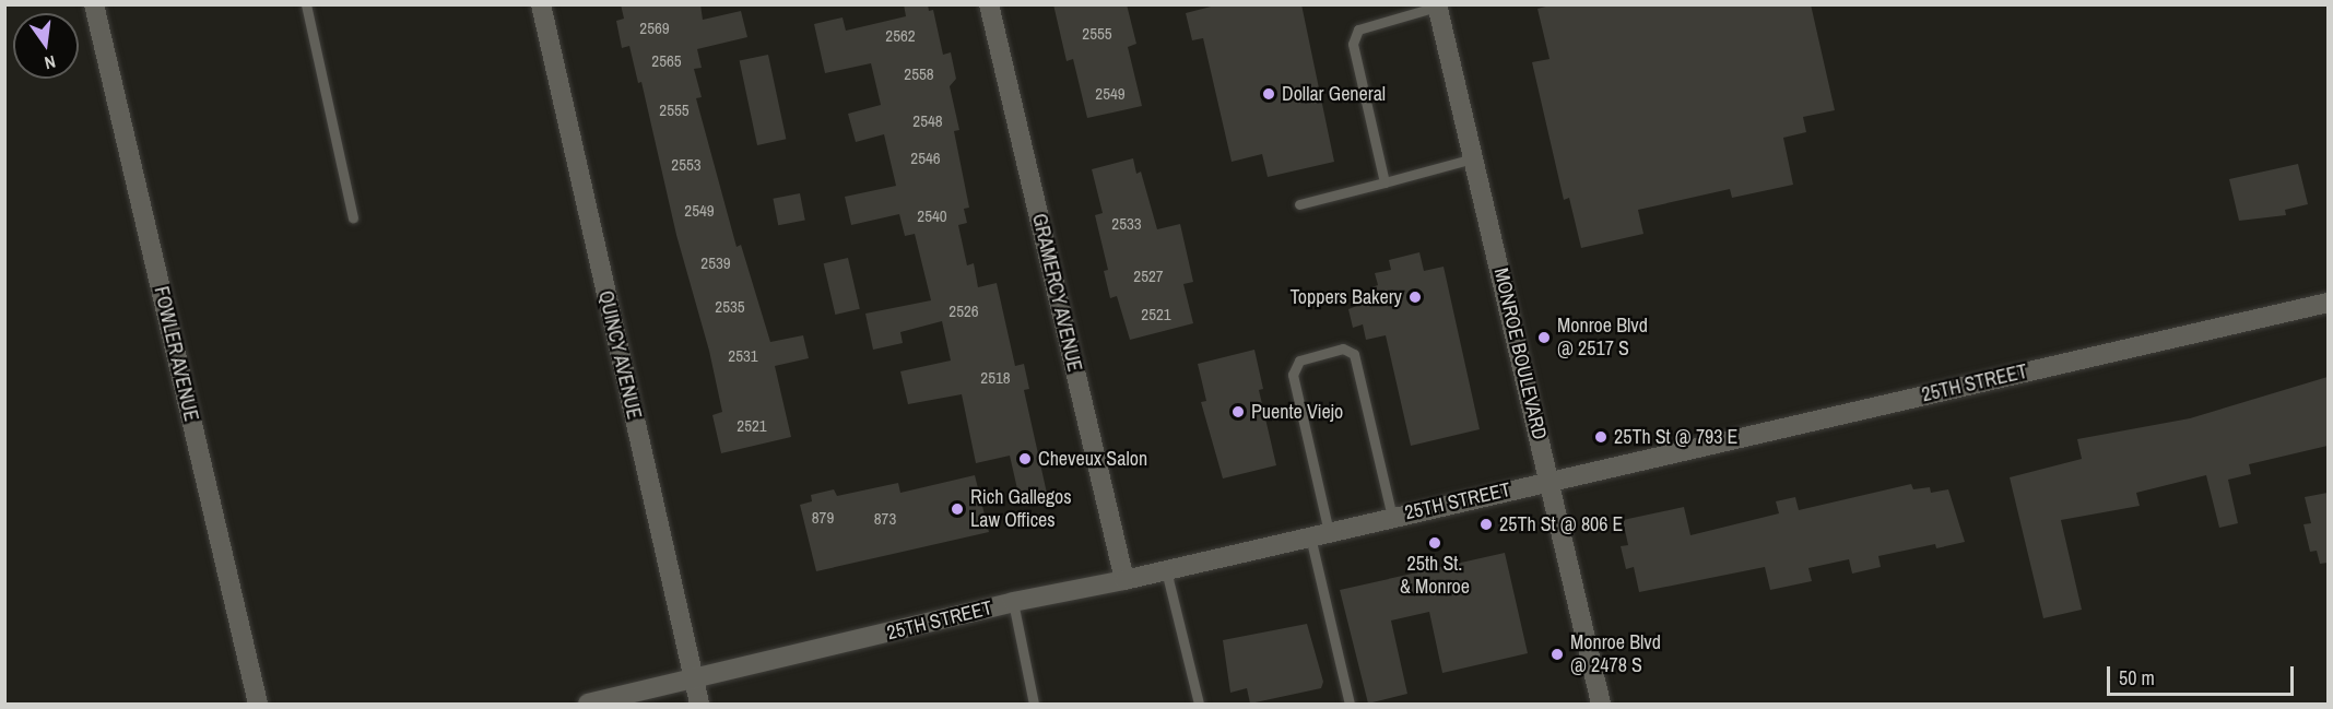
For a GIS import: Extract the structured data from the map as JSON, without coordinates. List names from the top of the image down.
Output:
{
  "streets": {
    "street": [
      "GRAMERCY AVENUE",
      "FOWLER AVENUE",
      "MONROE BOULEVARD",
      "QUINCY AVENUE",
      "25TH STREET"
    ]
  },
  "crossings": [
    ["GRAMERCY AVENUE", "25TH STREET"],
    ["MONROE BOULEVARD", "25TH STREET"],
    ["QUINCY AVENUE", "25TH STREET"]
  ],
  "places": [
    "Dollar General",
    "Toppers Bakery",
    "Monroe Blvd @ 2517 S",
    "Puente Viejo",
    "25Th St @ 793 E",
    "Cheveux Salon",
    "Rich Gallegos Law Offices",
    "25Th St @ 806 E",
    "25th St. & Monroe",
    "Monroe Blvd @ 2478 S"
  ],
  "house_numbers": [
    "2569",
    "2555",
    "2562",
    "2565",
    "2558",
    "2549",
    "2555",
    "2548",
    "2546",
    "2553",
    "2549",
    "2540",
    "2533",
    "2539",
    "2527",
    "2535",
    "2526",
    "2521",
    "2531",
    "2518",
    "2521",
    "879",
    "873"
  ],
  "scale_bar": "50 m",
  "north": "bottom"
}
